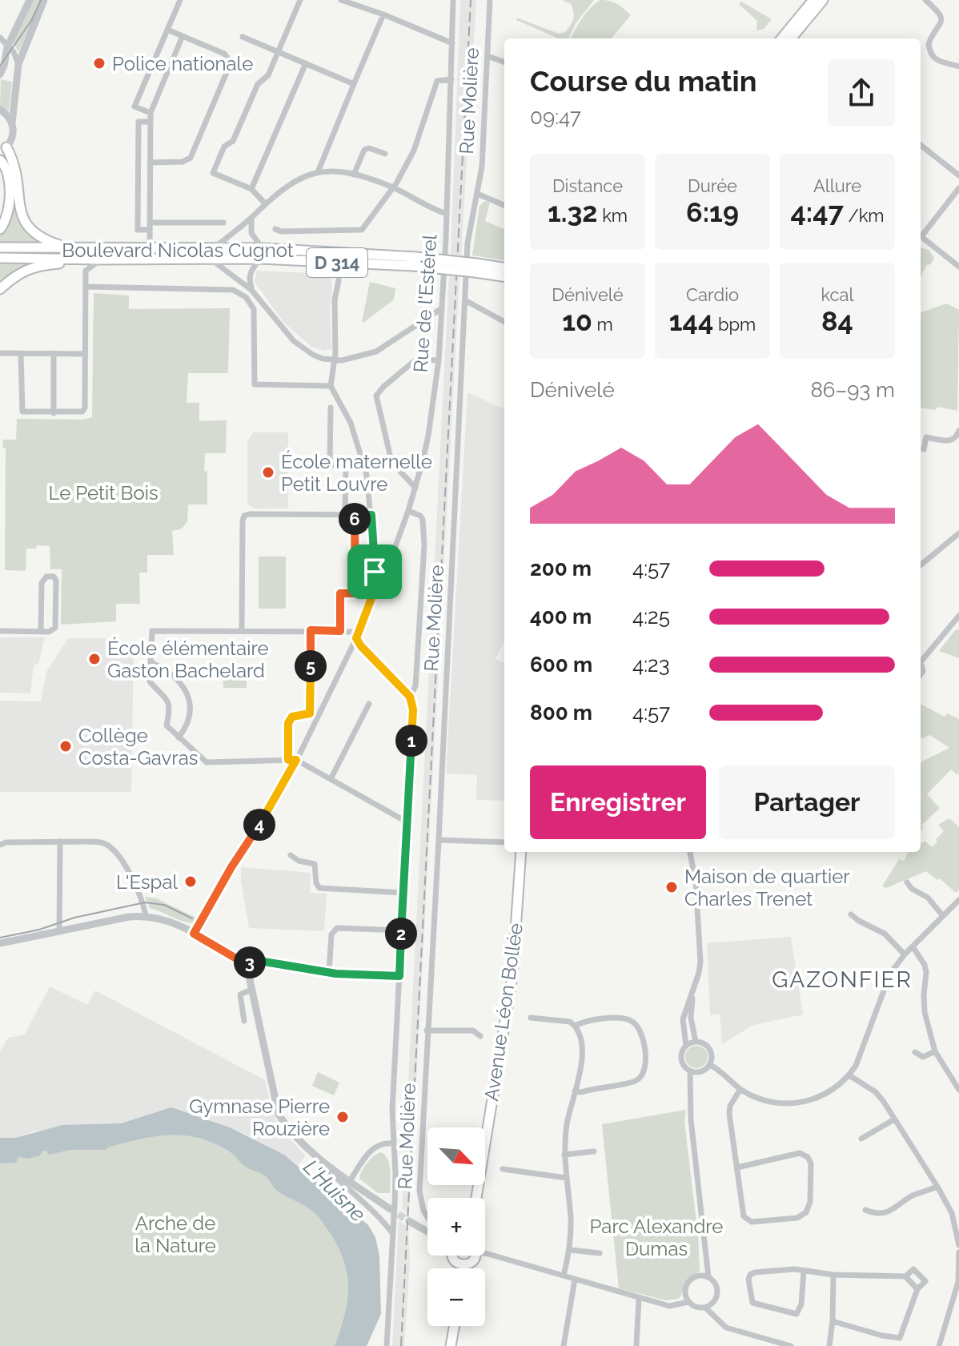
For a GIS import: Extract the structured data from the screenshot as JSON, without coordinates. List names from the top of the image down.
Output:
{
  "streets": {
    "main road": ["Boulevard Nicolas Cugnot", "D 314", "Avenue Léon Bollée"],
    "street": ["Rue Molière", "Rue de l'Estérel"]
  },
  "crossings": [
    ["Boulevard Nicolas Cugnot", "D 314"]
  ],
  "districts": ["GAZONFIER"],
  "water": ["L'Huisne"],
  "parks": ["Le Petit Bois", "Arche de la Nature", "Parc Alexandre Dumas"],
  "places": [
    "Police nationale",
    "École maternelle Petit Louvre",
    "École élémentaire Gaston Bachelard",
    "Collège Costa-Gavras",
    "L'Espal",
    "Maison de quartier Charles Trenet",
    "Gymnase Pierre Rouzière"
  ],
  "north": "bottom right",
  "page": {
    "heading": ["Course du matin", "09:47"],
    "stats": [
      ["Distance", "1.32 km"],
      ["Durée", "6:19"],
      ["Allure", "4:47 /km"],
      ["Dénivelé", "10 m"],
      ["Cardio", "144 bpm"],
      ["kcal", "84"]
    ],
    "chart": ["Dénivelé", "86–93 m"],
    "pins": [
      "6",
      "5",
      "1",
      "4",
      "2",
      "3"
    ],
    "list": [
      {
        "name": "200 m",
        "note": "4:57"
      },
      {
        "name": "400 m",
        "note": "4:25"
      },
      {
        "name": "600 m",
        "note": "4:23"
      },
      {
        "name": "800 m",
        "note": "4:57"
      }
    ],
    "buttons": ["Enregistrer", "Partager"],
    "map_buttons": ["+", "−"]
  }
}
